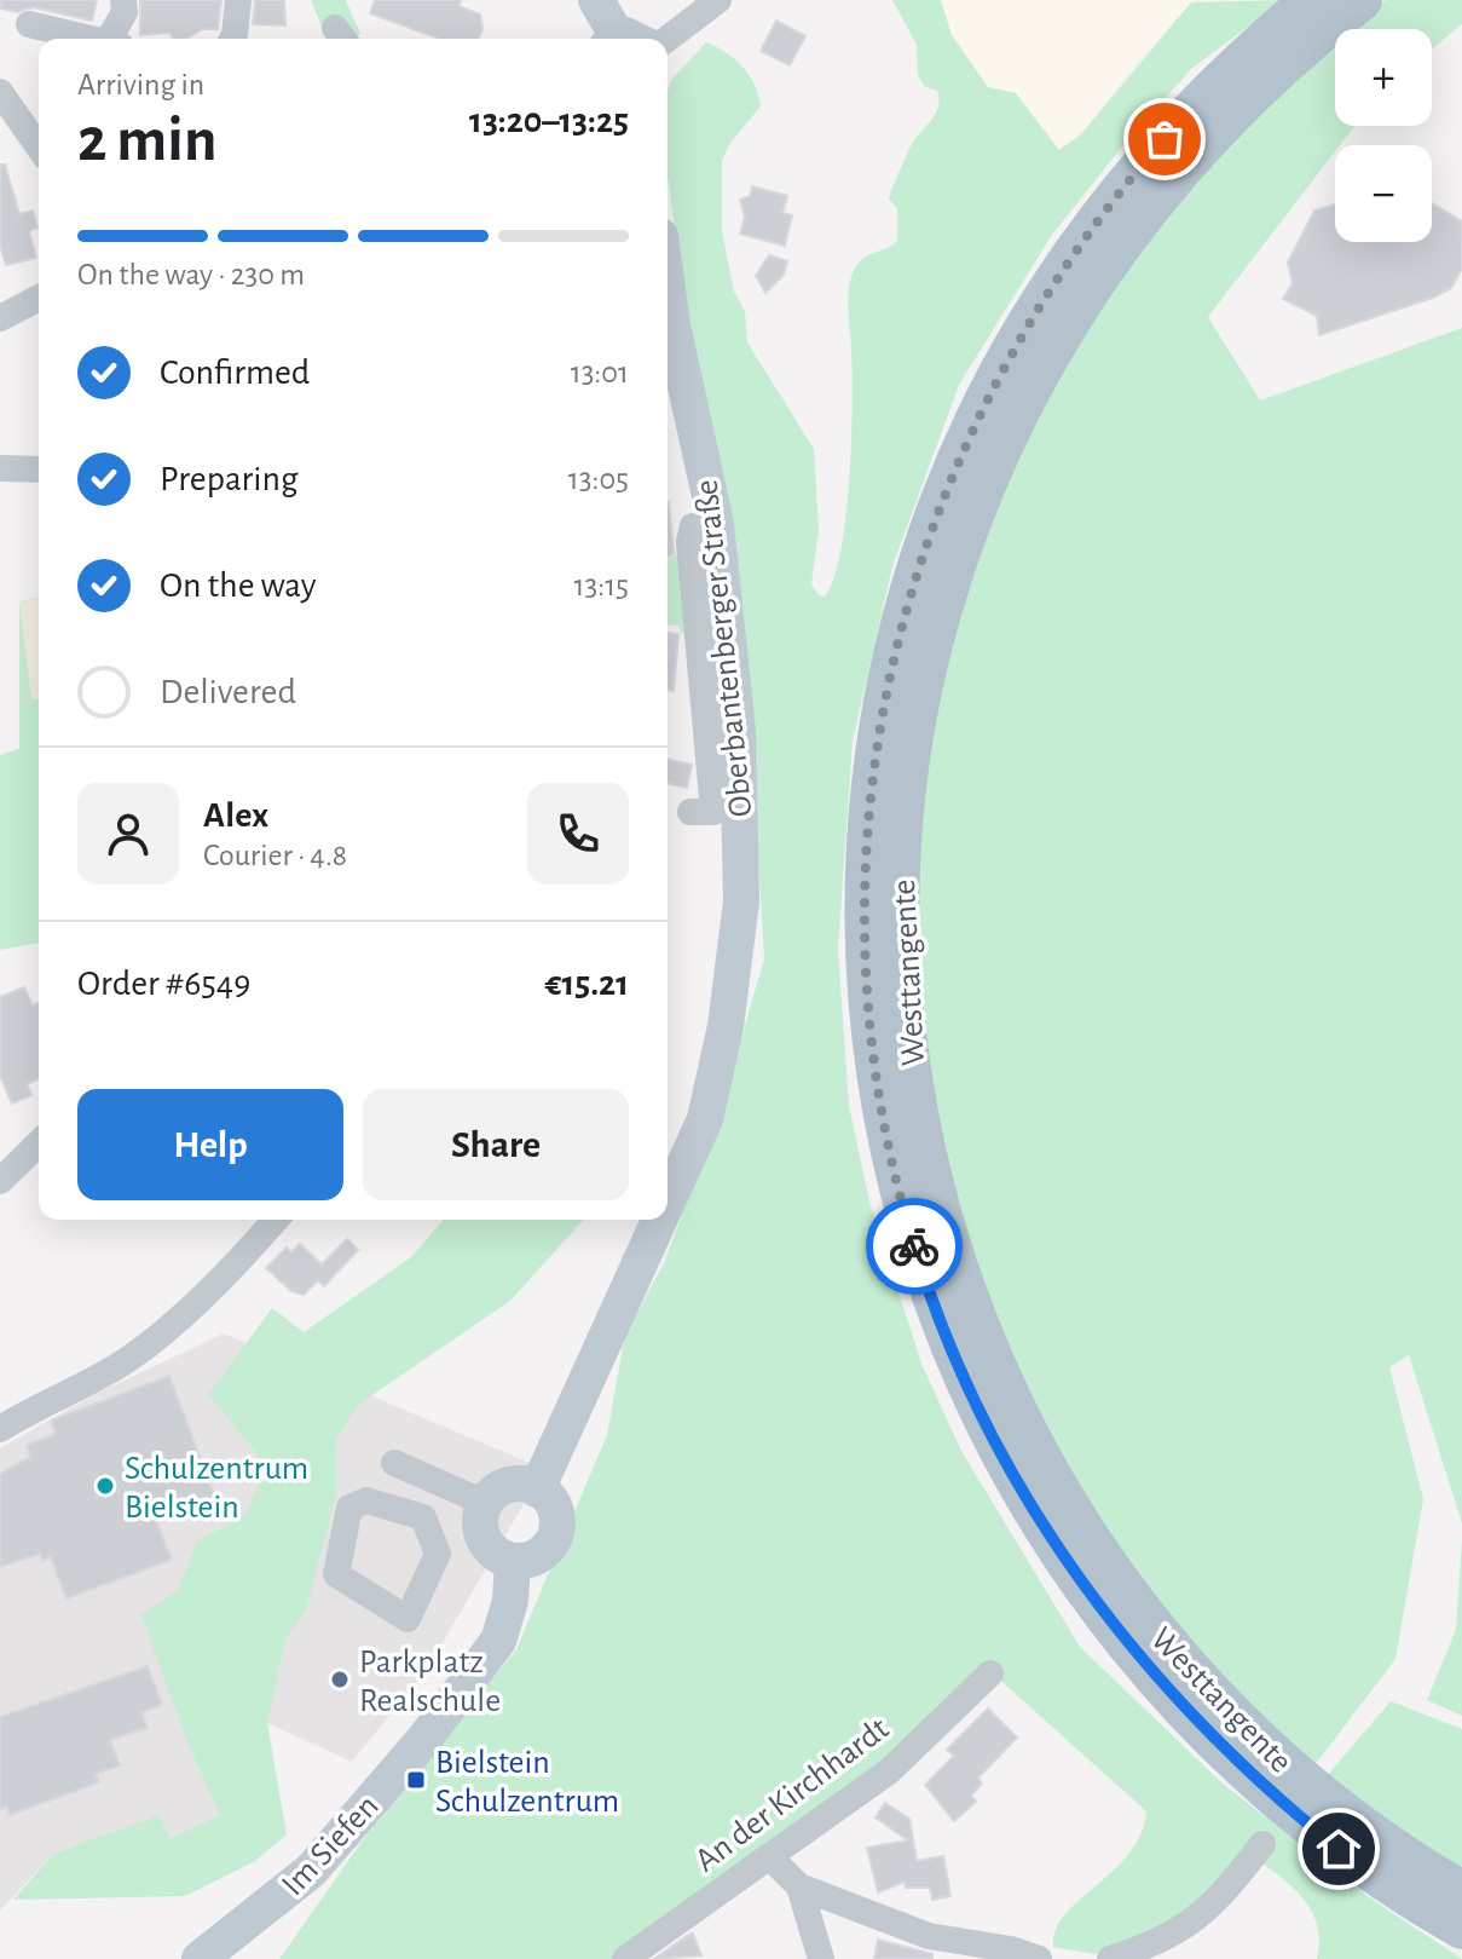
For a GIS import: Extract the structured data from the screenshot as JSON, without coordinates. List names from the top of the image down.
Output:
{
  "streets": {
    "main road": ["Oberbantenberger Straße", "Westtangente", "Im Siefen"],
    "street": ["An der Kirchhardt"]
  },
  "crossings": [
    ["Oberbantenberger Straße", "Im Siefen"]
  ],
  "places": {
    "other": ["Schulzentrum Bielstein", "Parkplatz Realschule"],
    "transit": ["Bielstein Schulzentrum"]
  },
  "page": {
    "map_buttons": ["+", "−"],
    "heading": ["2 min", "Arriving in", "13:20–13:25"],
    "panel": [
      "Alex",
      "Courier · 4.8",
      "Order #6549",
      "€15.21"
    ],
    "bar": "On the way · 230 m",
    "list": [
      ["Confirmed", "13:01"],
      ["Preparing", "13:05"],
      ["On the way", "13:15"],
      "Delivered"
    ],
    "buttons": ["Help", "Share"]
  }
}
